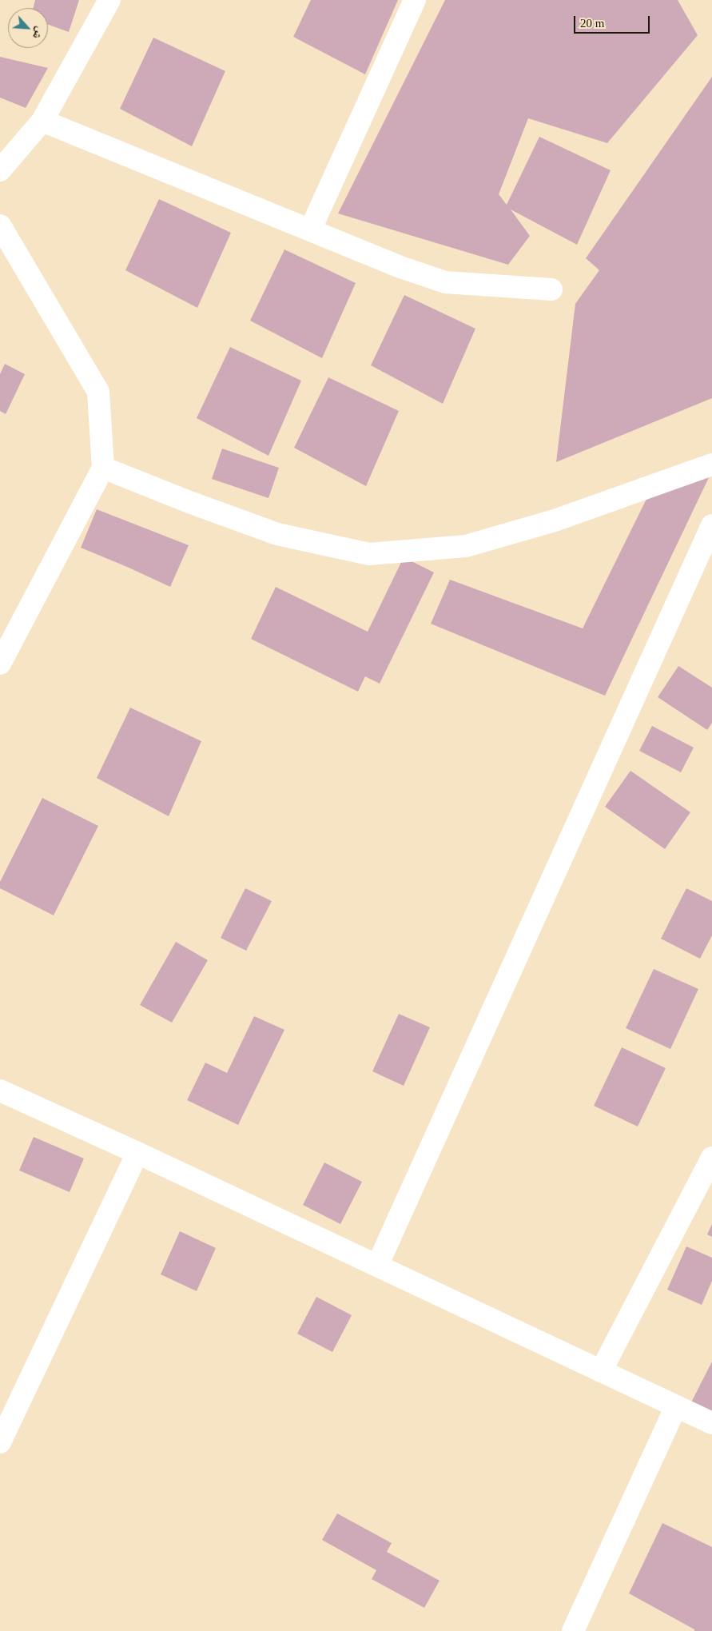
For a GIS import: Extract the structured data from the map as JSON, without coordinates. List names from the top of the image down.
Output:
{
  "scale_bar": "20 m",
  "north": "bottom right"
}
